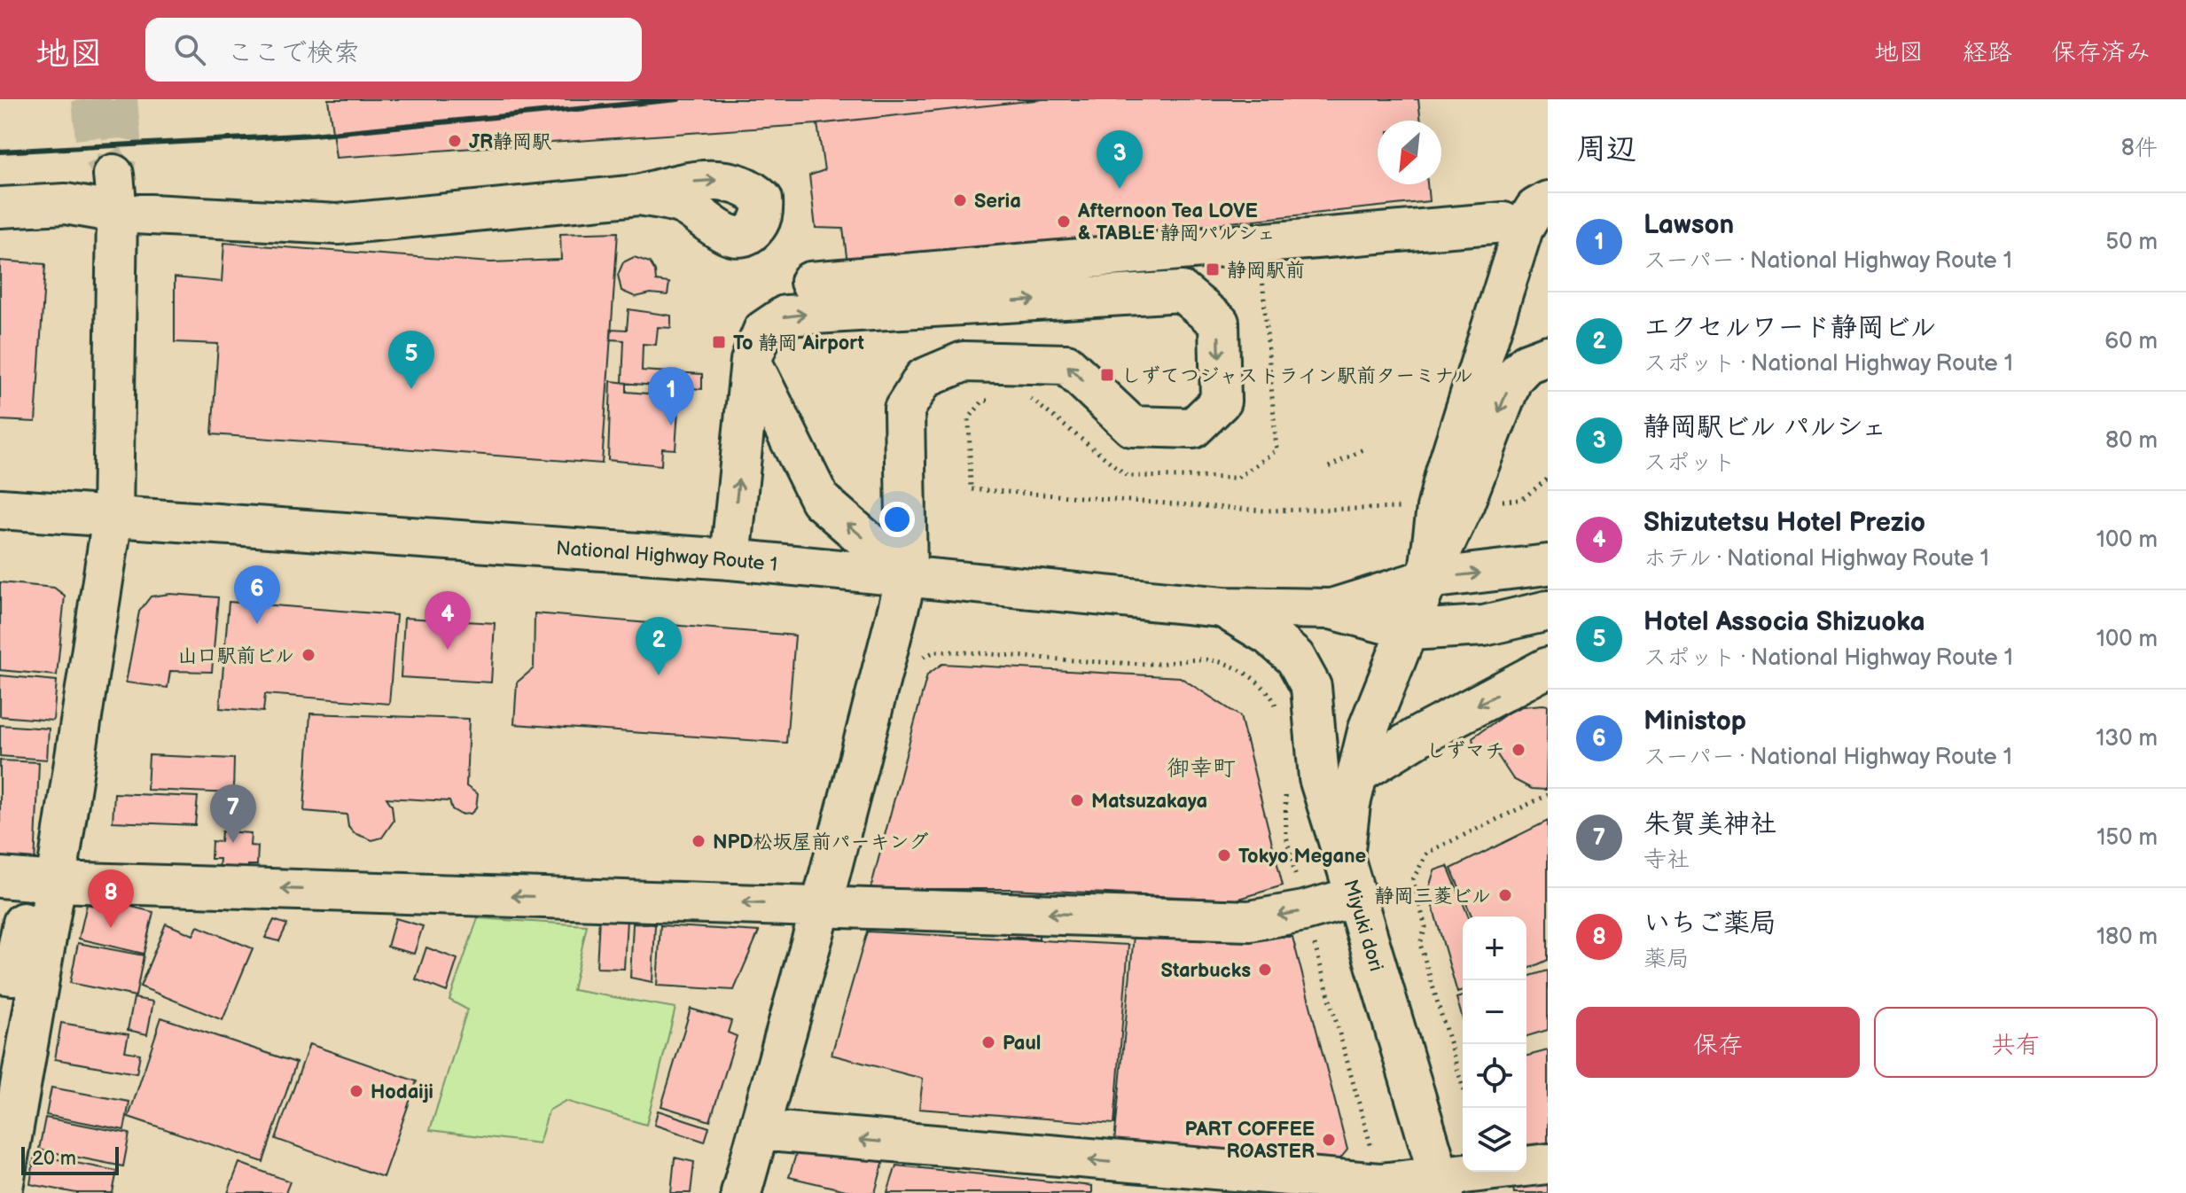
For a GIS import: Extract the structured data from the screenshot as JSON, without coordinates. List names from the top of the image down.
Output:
{
  "streets": {
    "main road": ["National Highway Route 1", "Miyuki dori"]
  },
  "crossings": [
    ["National Highway Route 1", "Miyuki dori"]
  ],
  "districts": ["御幸町"],
  "places": {
    "other": [
      "JR静岡駅",
      "Seria",
      "Afternoon Tea LOVE & TABLE 静岡パルシェ",
      "山口駅前ビル",
      "しずマチ",
      "Matsuzakaya",
      "NPD松坂屋前パーキング",
      "Tokyo Megane",
      "静岡三菱ビル",
      "Starbucks",
      "Paul",
      "Hodaiji",
      "PART COFFEE ROASTER"
    ],
    "transit": ["静岡駅前", "To 静岡 Airport", "しずてつジャストライン駅前ターミナル"]
  },
  "scale_bar": "20 m",
  "north": "bottom left",
  "page": {
    "header": "地図",
    "search": "ここで検索",
    "nav": ["地図", "経路", "保存済み"],
    "heading": ["周辺", "8件"],
    "pins": [
      "3",
      "5",
      "1",
      "6",
      "4",
      "2",
      "7",
      "8"
    ],
    "list": [
      {
        "mark": "1",
        "name": "Lawson",
        "note": "スーパー · National Highway Route 1",
        "value": "50 m"
      },
      {
        "mark": "2",
        "name": "エクセルワード静岡ビル",
        "note": "スポット · National Highway Route 1",
        "value": "60 m"
      },
      {
        "mark": "3",
        "name": "静岡駅ビル パルシェ",
        "note": "スポット",
        "value": "80 m"
      },
      {
        "mark": "4",
        "name": "Shizutetsu Hotel Prezio",
        "note": "ホテル · National Highway Route 1",
        "value": "100 m"
      },
      {
        "mark": "5",
        "name": "Hotel Associa Shizuoka",
        "note": "スポット · National Highway Route 1",
        "value": "100 m"
      },
      {
        "mark": "6",
        "name": "Ministop",
        "note": "スーパー · National Highway Route 1",
        "value": "130 m"
      },
      {
        "mark": "7",
        "name": "朱賀美神社",
        "note": "寺社",
        "value": "150 m"
      },
      {
        "mark": "8",
        "name": "いちご薬局",
        "note": "薬局",
        "value": "180 m"
      }
    ],
    "map_buttons": ["+", "−"],
    "buttons": ["保存", "共有"],
    "scale": "20 m"
  }
}
